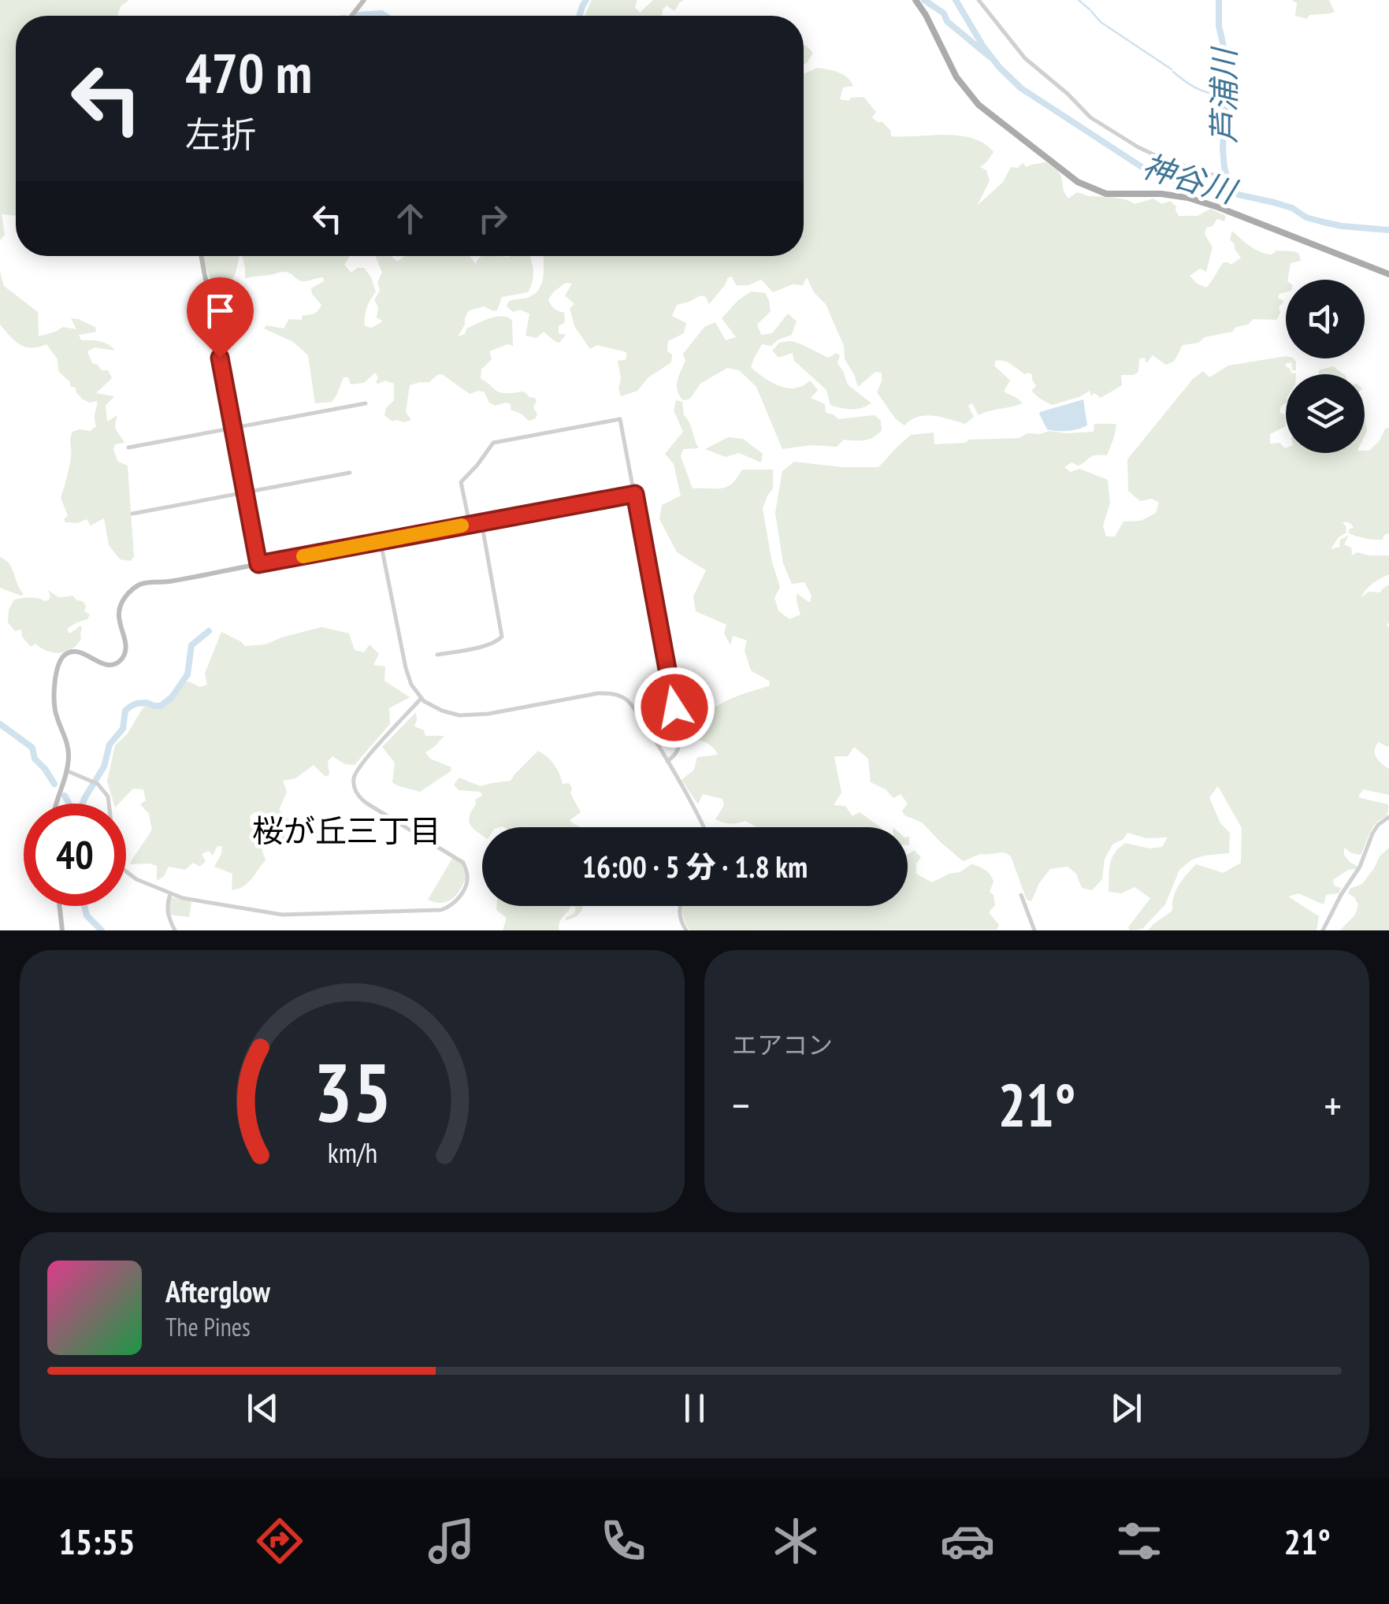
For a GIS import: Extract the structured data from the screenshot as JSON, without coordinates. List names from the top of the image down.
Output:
{
  "districts": ["桜が丘三丁目"],
  "water": ["芦浦川", "神谷川"],
  "page": {
    "turn": ["470 m", "左折"],
    "limit": "40",
    "trip": "16:00 · 5 分 · 1.8 km",
    "tile": "エアコン",
    "heat": ["−", "21°", "+"],
    "song": ["Afterglow", "The Pines"],
    "tabs": ["15:55", "21°"],
    "gauge": ["35", "km/h"]
  }
}
